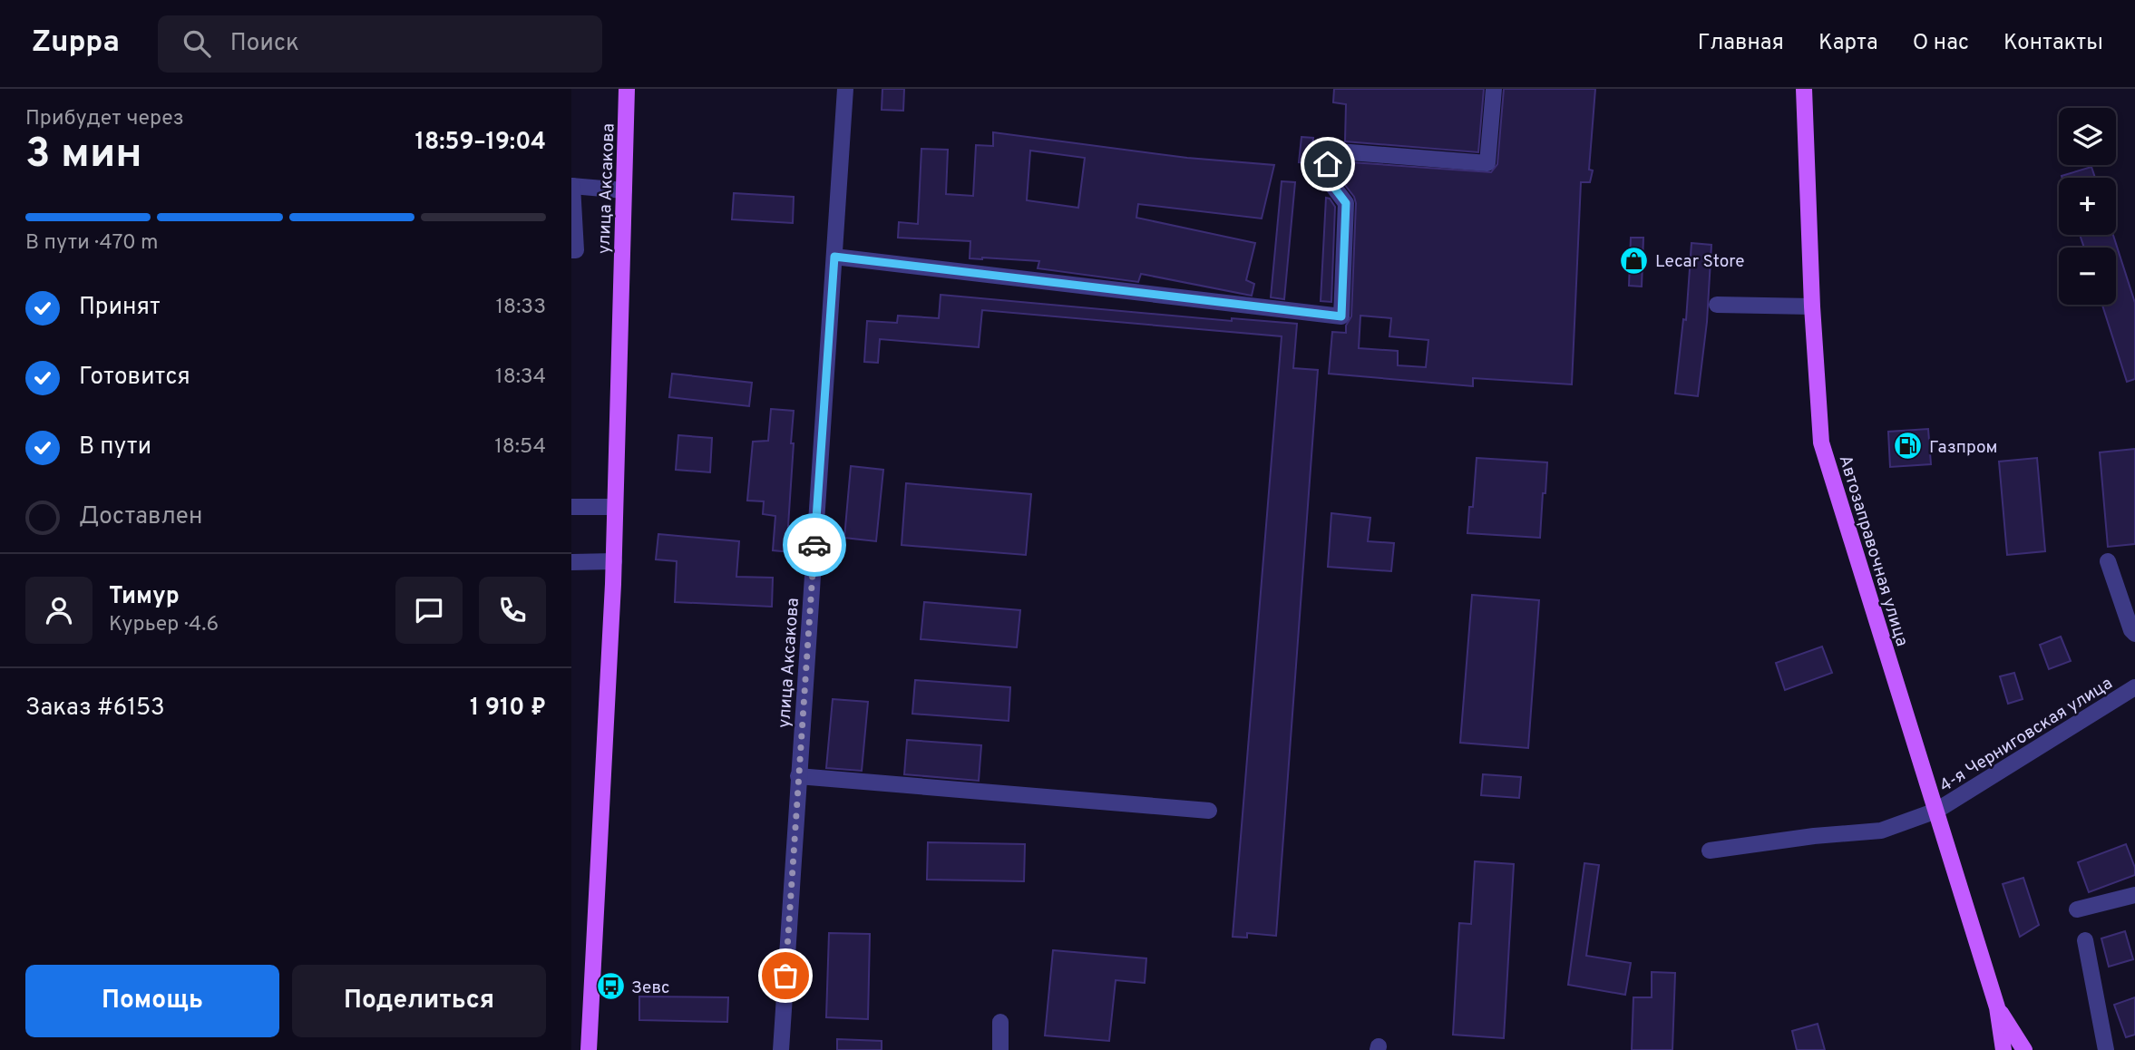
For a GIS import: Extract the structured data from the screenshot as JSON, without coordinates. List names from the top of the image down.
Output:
{
  "streets": {
    "main road": ["улица Аксакова", "Автозаправочная улица"],
    "street": ["4-я Черниговская улица"]
  },
  "crossings": [
    ["Автозаправочная улица", "4-я Черниговская улица"]
  ],
  "places": {
    "shop": ["Lecar Store"],
    "fuel station": ["Газпром"],
    "bus stop": ["Зевс"]
  },
  "page": {
    "header": "Zuppa",
    "search": "Поиск",
    "nav": [
      "Главная",
      "Карта",
      "О нас",
      "Контакты"
    ],
    "heading": ["3 мин", "Прибудет через", "18:59–19:04"],
    "panel": [
      "Тимур",
      "Курьер · 4.6",
      "Заказ #6153",
      "1 910 ₽"
    ],
    "map_buttons": ["+", "−"],
    "bar": "В пути · 470 m",
    "list": [
      ["Принят", "18:33"],
      ["Готовится", "18:34"],
      ["В пути", "18:54"],
      "Доставлен"
    ],
    "buttons": ["Помощь", "Поделиться"]
  }
}
